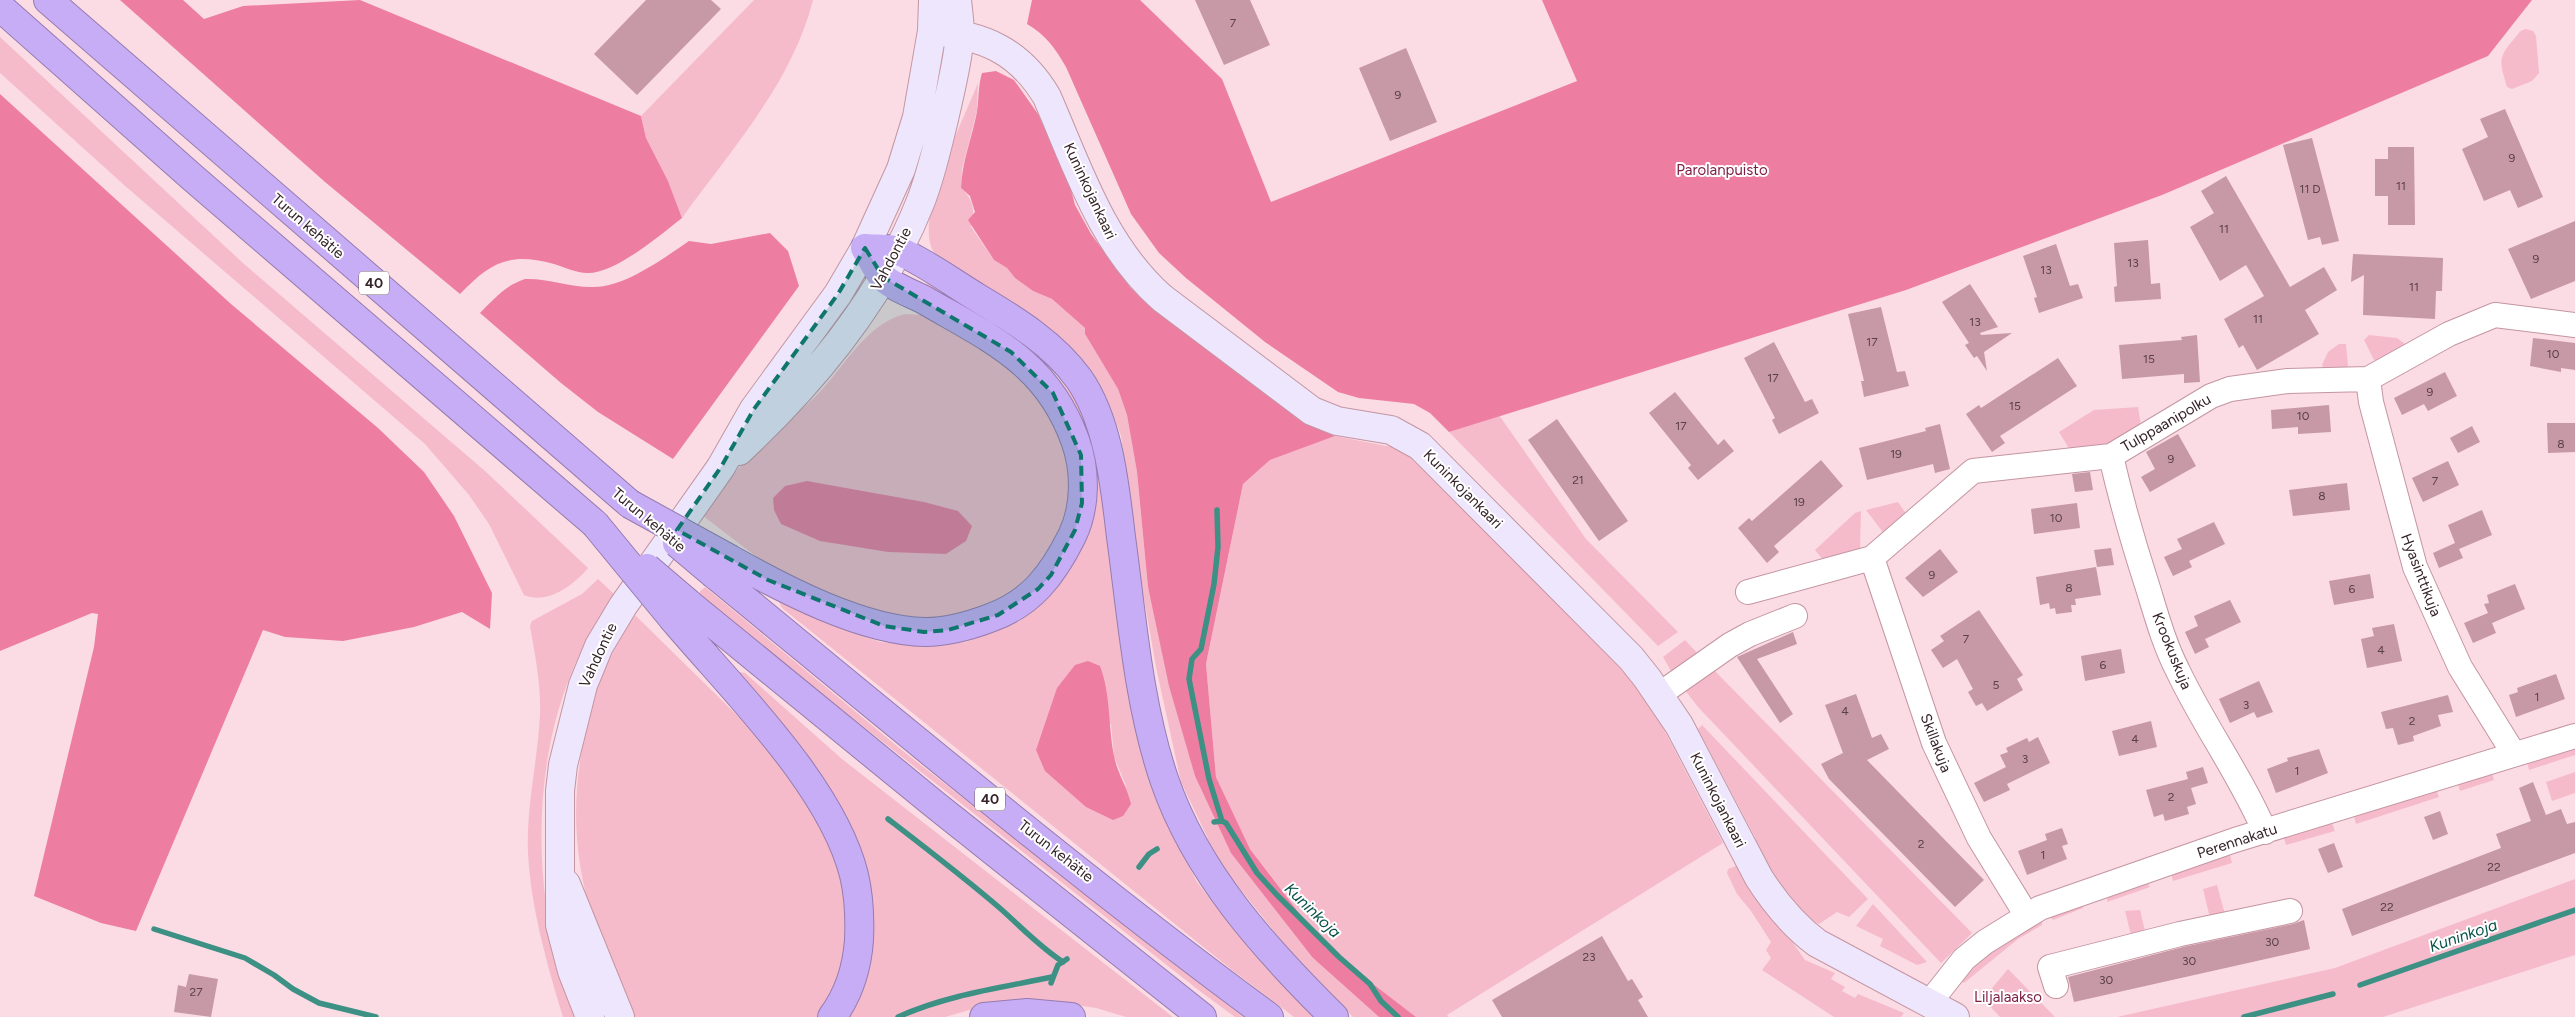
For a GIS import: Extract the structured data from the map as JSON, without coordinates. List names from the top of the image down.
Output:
{
  "streets": {
    "highway": ["Turun kehätie", "40"],
    "street": [
      "Kuninkojankaari",
      "Vahdontie",
      "Tulppaanipolku",
      "Hyasinttikuja",
      "Krookuskuja",
      "Skillakuja",
      "Perennakatu"
    ]
  },
  "crossings": [
    ["Kuninkojankaari", "Vahdontie"],
    ["Kuninkojankaari", "Perennakatu"],
    ["Tulppaanipolku", "Hyasinttikuja"],
    ["Tulppaanipolku", "Krookuskuja"],
    ["Tulppaanipolku", "Skillakuja"],
    ["Hyasinttikuja", "Perennakatu"],
    ["Krookuskuja", "Perennakatu"],
    ["Skillakuja", "Perennakatu"]
  ],
  "water": ["Kuninkoja"],
  "parks": ["Parolanpuisto", "Liljalaakso"],
  "house_numbers": [
    "7",
    "9",
    "9",
    "11",
    "11 D",
    "11",
    "9",
    "13",
    "13",
    "11",
    "11",
    "13",
    "17",
    "10",
    "15",
    "17",
    "9",
    "15",
    "10",
    "17",
    "8",
    "19",
    "9",
    "21",
    "7",
    "8",
    "19",
    "10",
    "9",
    "8",
    "6",
    "7",
    "4",
    "6",
    "5",
    "1",
    "3",
    "4",
    "2",
    "4",
    "3",
    "1",
    "2",
    "2",
    "1",
    "22",
    "22",
    "30",
    "23",
    "30",
    "30",
    "27"
  ]
}
